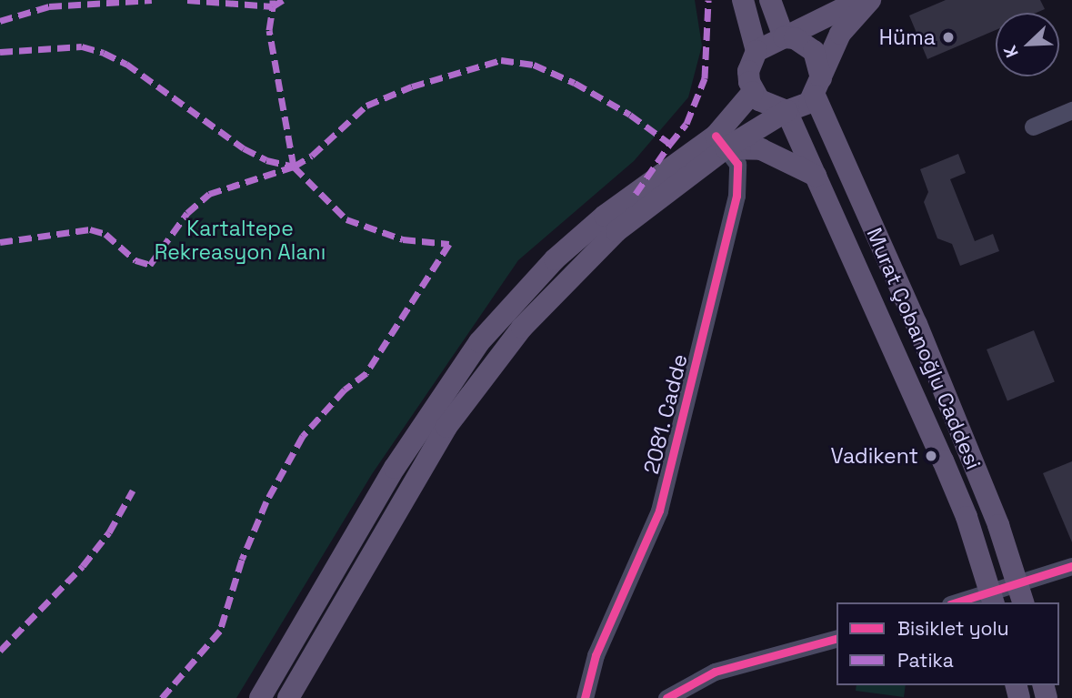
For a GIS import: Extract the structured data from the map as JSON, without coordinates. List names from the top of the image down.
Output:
{
  "streets": {
    "main road": ["Murat Çobanoğlu Caddesi"],
    "street": ["2081. Cadde"]
  },
  "parks": ["Kartaltepe Rekreasyon Alanı"],
  "places": ["Hüma", "Vadikent"],
  "legend": ["Bisiklet yolu", "Patika"],
  "north": "bottom left"
}
